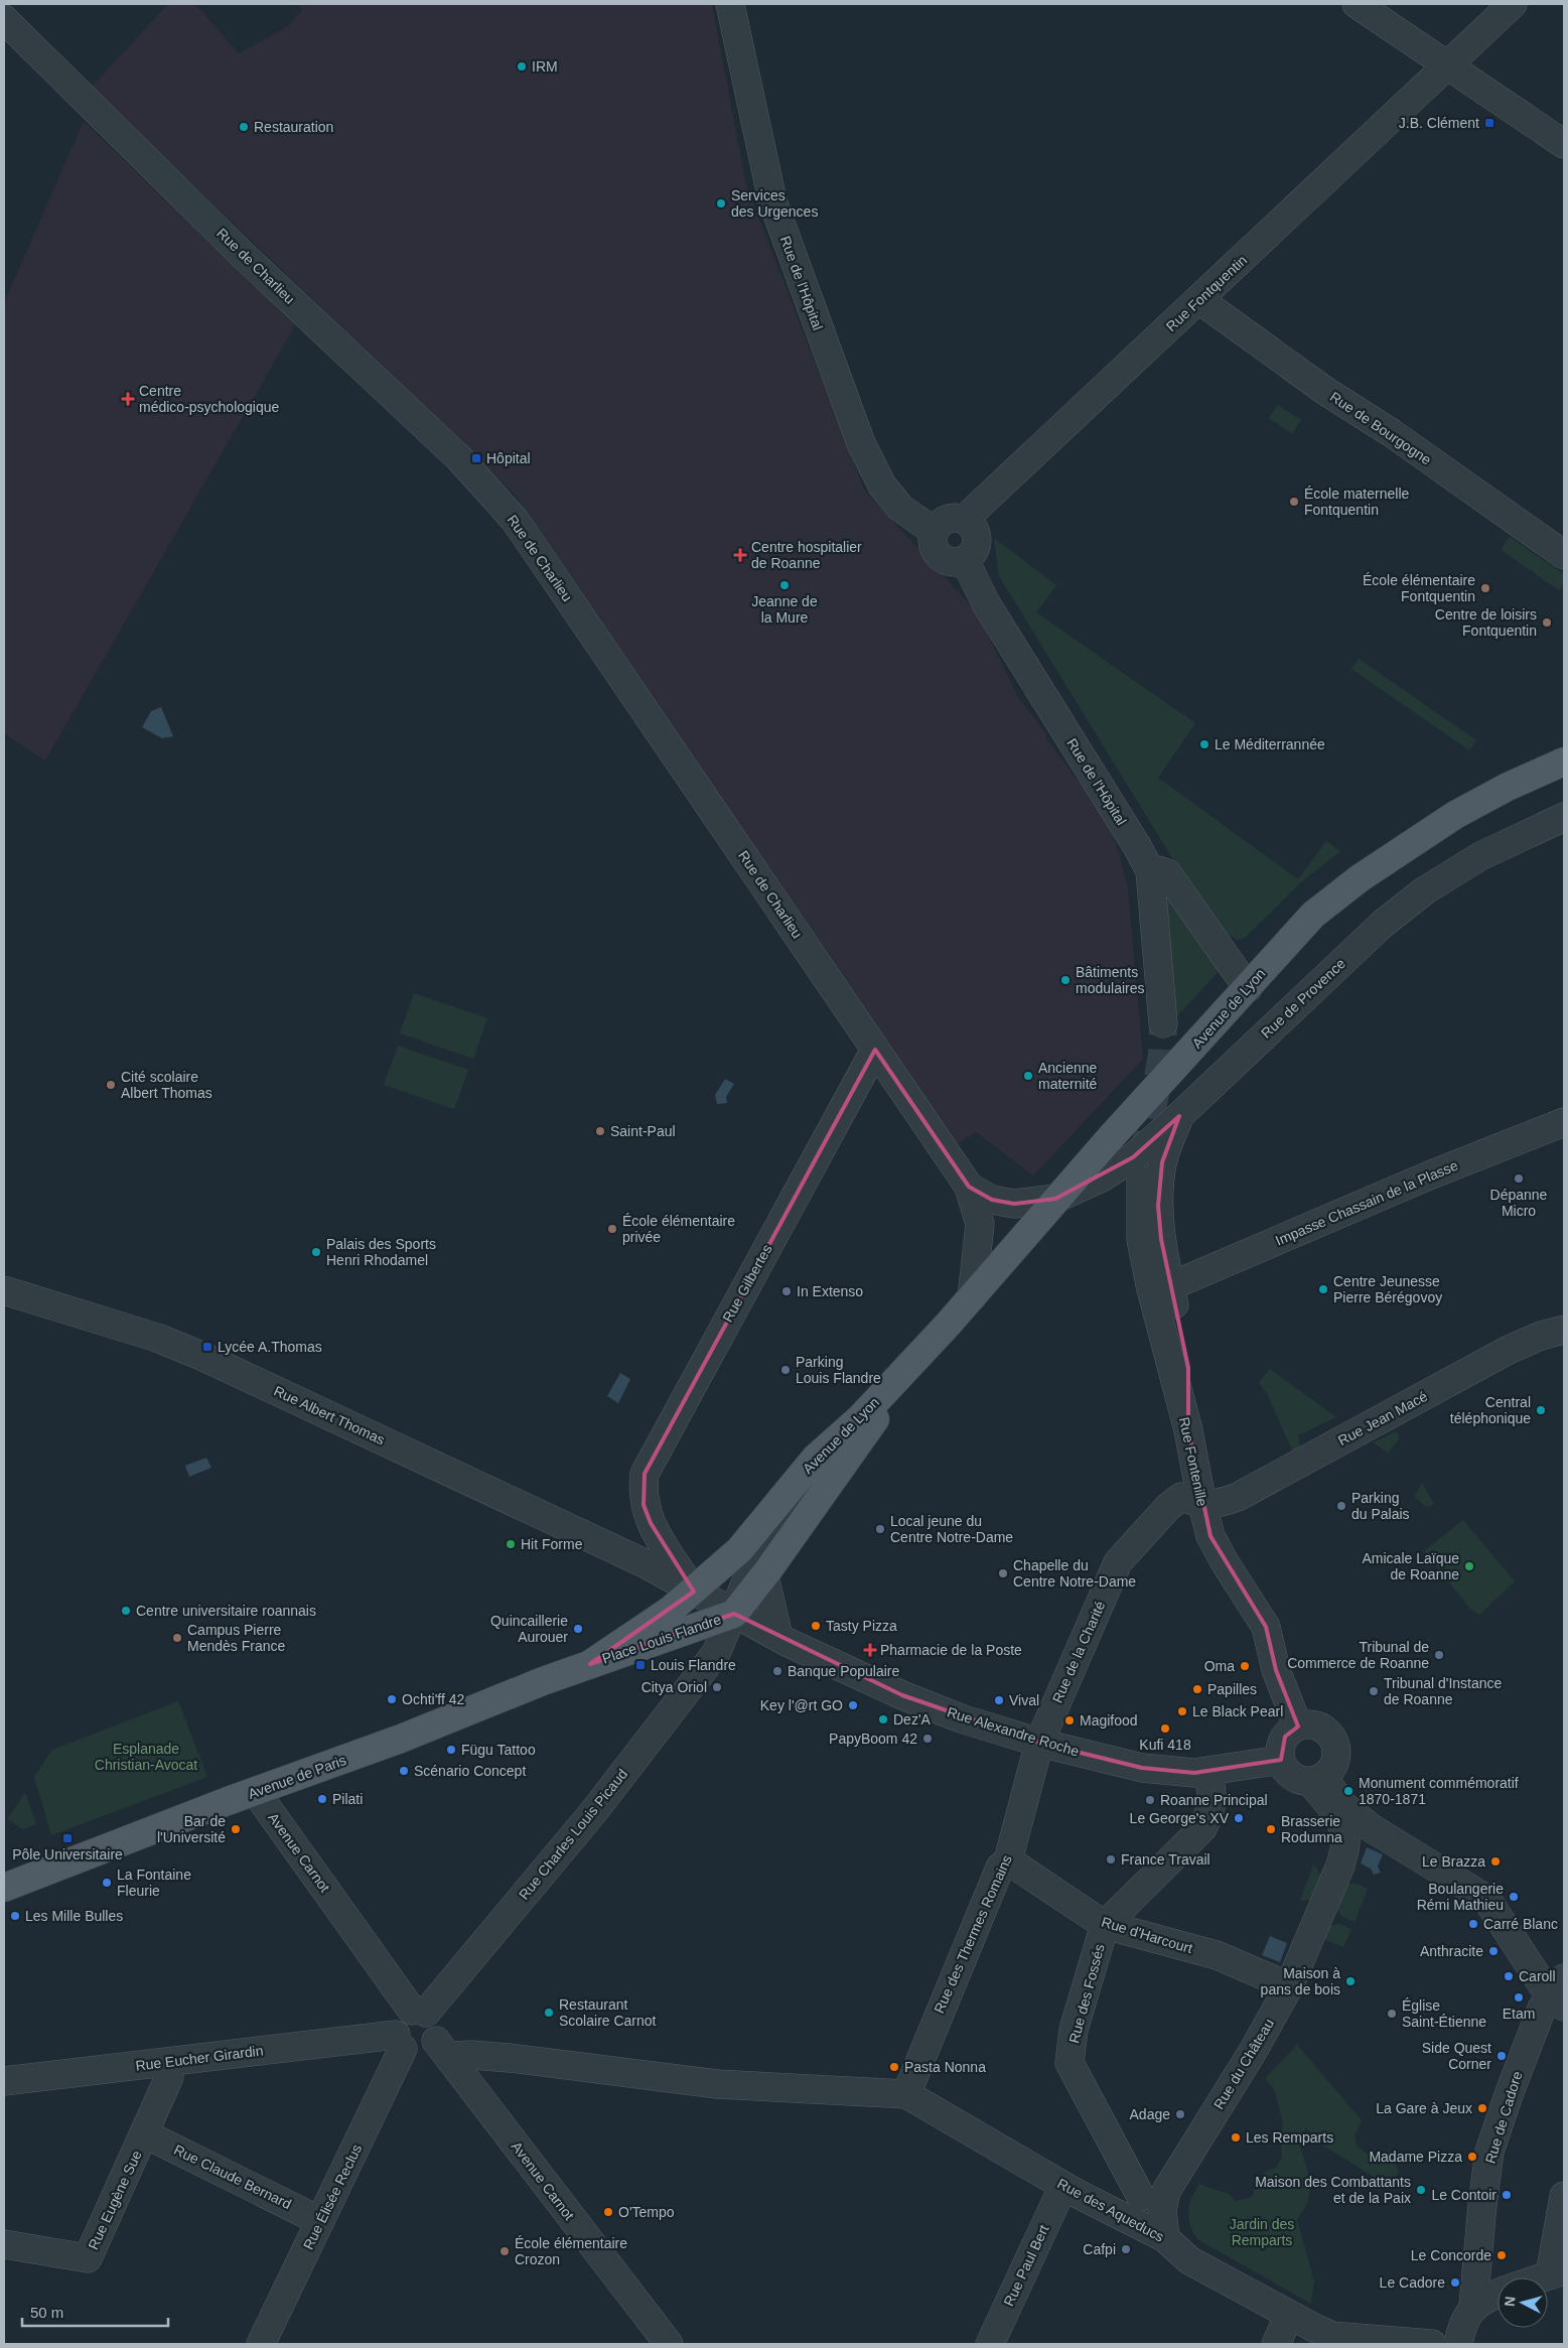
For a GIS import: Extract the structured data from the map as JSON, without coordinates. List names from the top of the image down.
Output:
{
  "streets": {
    "main road": ["Avenue de Lyon", "Place Louis Flandre", "Avenue de Paris"],
    "street": [
      "Rue de Charlieu",
      "Rue de l'Hôpital",
      "Rue Fontquentin",
      "Rue de Bourgogne",
      "Rue de Provence",
      "Impasse Chassain de la Plasse",
      "Rue Gilbertes",
      "Rue Albert Thomas",
      "Rue Jean Macé",
      "Rue Fontenille",
      "Rue de la Charité",
      "Rue Alexandre Roche",
      "Rue Charles Louis Picaud",
      "Avenue Carnot",
      "Rue des Thermes Romains",
      "Rue d'Harcourt",
      "Rue des Fossés",
      "Rue Eucher Girardin",
      "Rue du Château",
      "Rue de Cadore",
      "Rue Claude Bernard",
      "Rue Élisée Reclus",
      "Rue Eugène Sue",
      "Rue des Aqueducs",
      "Rue Paul Bert"
    ]
  },
  "crossings": [
    ["Rue de Charlieu", "Rue de Provence"],
    ["Rue de Charlieu", "Avenue de Lyon"],
    ["Rue de Charlieu", "Rue Gilbertes"],
    ["Rue de l'Hôpital", "Rue Fontquentin"],
    ["Rue Fontquentin", "Rue de Bourgogne"],
    ["Rue de Provence", "Avenue de Lyon"],
    ["Avenue de Lyon", "Place Louis Flandre"],
    ["Avenue de Lyon", "Rue Alexandre Roche"],
    ["Avenue de Lyon", "Avenue de Paris"],
    ["Rue Gilbertes", "Place Louis Flandre"],
    ["Rue Albert Thomas", "Place Louis Flandre"],
    ["Rue Jean Macé", "Rue Fontenille"],
    ["Rue Jean Macé", "Rue de la Charité"],
    ["Rue Fontenille", "Rue de la Charité"],
    ["Rue Fontenille", "Rue Alexandre Roche"],
    ["Place Louis Flandre", "Rue Alexandre Roche"],
    ["Place Louis Flandre", "Avenue de Paris"],
    ["Place Louis Flandre", "Rue Charles Louis Picaud"],
    ["Rue de la Charité", "Rue Alexandre Roche"],
    ["Rue de la Charité", "Rue des Thermes Romains"],
    ["Rue Alexandre Roche", "Rue des Thermes Romains"],
    ["Rue Alexandre Roche", "Rue des Fossés"],
    ["Avenue de Paris", "Avenue Carnot"],
    ["Rue Charles Louis Picaud", "Avenue Carnot"],
    ["Rue Charles Louis Picaud", "Rue Eucher Girardin"],
    ["Rue Charles Louis Picaud", "Rue Élisée Reclus"],
    ["Avenue Carnot", "Rue Eucher Girardin"],
    ["Avenue Carnot", "Rue Élisée Reclus"],
    ["Rue des Thermes Romains", "Rue d'Harcourt"],
    ["Rue des Thermes Romains", "Rue des Aqueducs"],
    ["Rue d'Harcourt", "Rue des Fossés"],
    ["Rue d'Harcourt", "Rue du Château"],
    ["Rue des Fossés", "Rue du Château"],
    ["Rue Eucher Girardin", "Rue Élisée Reclus"],
    ["Rue Eucher Girardin", "Rue Eugène Sue"],
    ["Rue du Château", "Rue des Aqueducs"],
    ["Rue Claude Bernard", "Rue Élisée Reclus"],
    ["Rue Claude Bernard", "Rue Eugène Sue"],
    ["Rue des Aqueducs", "Rue Paul Bert"]
  ],
  "parks": ["Esplanade Christian-Avocat", "Jardin des Remparts"],
  "places": {
    "other": [
      "IRM",
      "Restauration",
      "Services des Urgences",
      "École maternelle Fontquentin",
      "Jeanne de la Mure",
      "École élémentaire Fontquentin",
      "Centre de loisirs Fontquentin",
      "Le Méditerrannée",
      "Bâtiments modulaires",
      "Ancienne maternité",
      "Cité scolaire Albert Thomas",
      "Saint-Paul",
      "Dépanne Micro",
      "École élémentaire privée",
      "Palais des Sports Henri Rhodamel",
      "Centre Jeunesse Pierre Bérégovoy",
      "In Extenso",
      "Parking Louis Flandre",
      "Central téléphonique",
      "Parking du Palais",
      "Local jeune du Centre Notre-Dame",
      "Hit Forme",
      "Amicale Laïque de Roanne",
      "Chapelle du Centre Notre-Dame",
      "Centre universitaire roannais",
      "Tasty Pizza",
      "Quincaillerie Aurouer",
      "Campus Pierre Mendès France",
      "Tribunal de Commerce de Roanne",
      "Oma",
      "Banque Populaire",
      "Citya Oriol",
      "Papilles",
      "Tribunal d'Instance de Roanne",
      "Ochti'ff 42",
      "Vival",
      "Key l'@rt GO",
      "Le Black Pearl",
      "Dez'A",
      "Magifood",
      "Kufi 418",
      "PapyBoom 42",
      "Fügu Tattoo",
      "Scénario Concept",
      "Monument commémoratif 1870-1871",
      "Pilati",
      "Roanne Principal",
      "Le George's XV",
      "Bar de l'Université",
      "Brasserie Rodumna",
      "France Travail",
      "Le Brazza",
      "La Fontaine Fleurie",
      "Boulangerie Rémi Mathieu",
      "Les Mille Bulles",
      "Carré Blanc",
      "Anthracite",
      "Caroll",
      "Maison à pans de bois",
      "Etam",
      "Restaurant Scolaire Carnot",
      "Église Saint-Étienne",
      "Side Quest Corner",
      "Pasta Nonna",
      "La Gare à Jeux",
      "Adage",
      "Les Remparts",
      "Madame Pizza",
      "Maison des Combattants et de la Paix",
      "Le Contoir",
      "O'Tempo",
      "Cafpi",
      "École élémentaire Crozon",
      "Le Concorde",
      "Le Cadore"
    ],
    "transit": [
      "J.B. Clément",
      "Hôpital",
      "Lycée A.Thomas",
      "Louis Flandre",
      "Pôle Universitaire"
    ],
    "health": ["Centre médico-psychologique", "Centre hospitalier de Roanne", "Pharmacie de la Poste"]
  },
  "scale_bar": "50 m",
  "north": "left"
}
